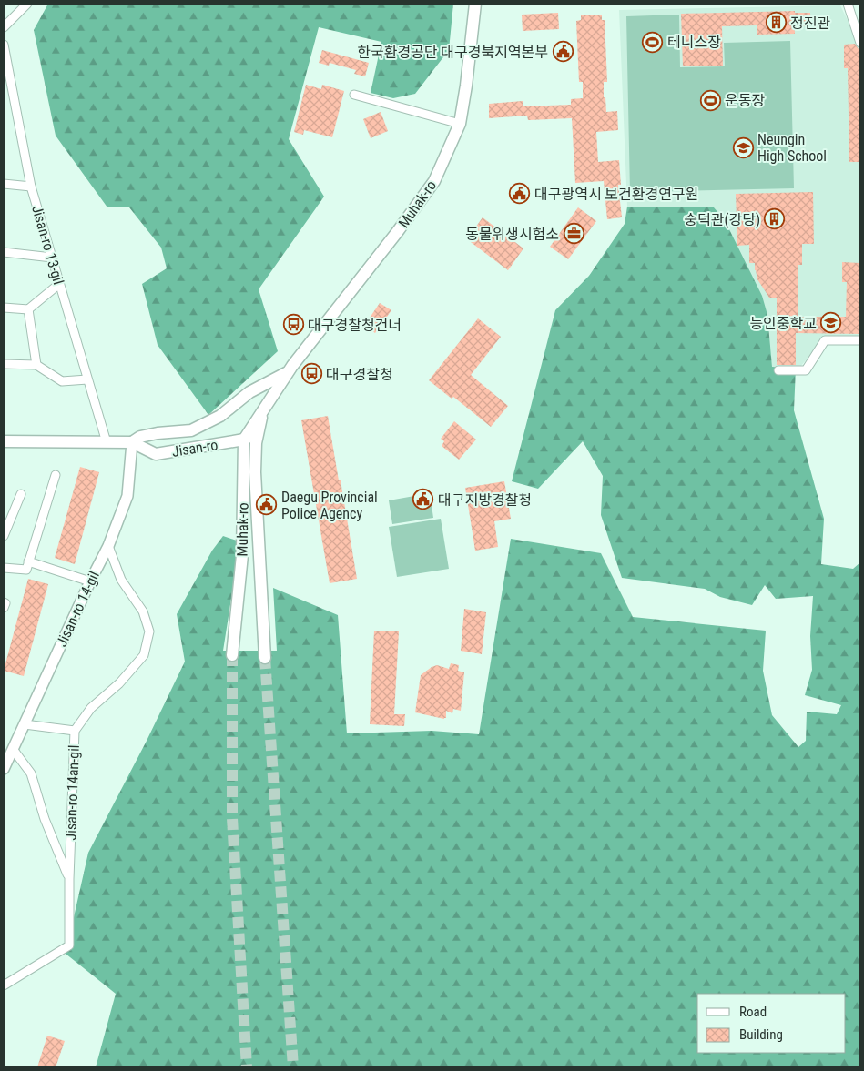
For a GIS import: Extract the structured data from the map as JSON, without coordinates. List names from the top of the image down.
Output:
{
  "streets": {
    "main road": ["Muhak-ro", "Jisan-ro"],
    "street": ["Jisan-ro 13-gil", "Jisan-ro 14-gil", "Jisan-ro 14an-gil"]
  },
  "crossings": [
    ["Muhak-ro", "Jisan-ro"],
    ["Jisan-ro 13-gil", "Jisan-ro"],
    ["Jisan-ro", "Jisan-ro 14-gil"],
    ["Jisan-ro 14-gil", "Jisan-ro 14an-gil"]
  ],
  "places": {
    "building": ["정진관", "숭덕관(강당)"],
    "sports": ["테니스장", "운동장"],
    "public building": [
      "한국환경공단 대구경북지역본부",
      "대구광역시 보건환경연구원",
      "대구지방경찰청",
      "Daegu Provincial Police Agency"
    ],
    "school or university": ["Neungin High School", "능인중학교"],
    "office": ["동물위생시험소"],
    "bus stop": ["대구경찰청건너", "대구경찰청"]
  },
  "legend": ["Road", "Building"]
}
